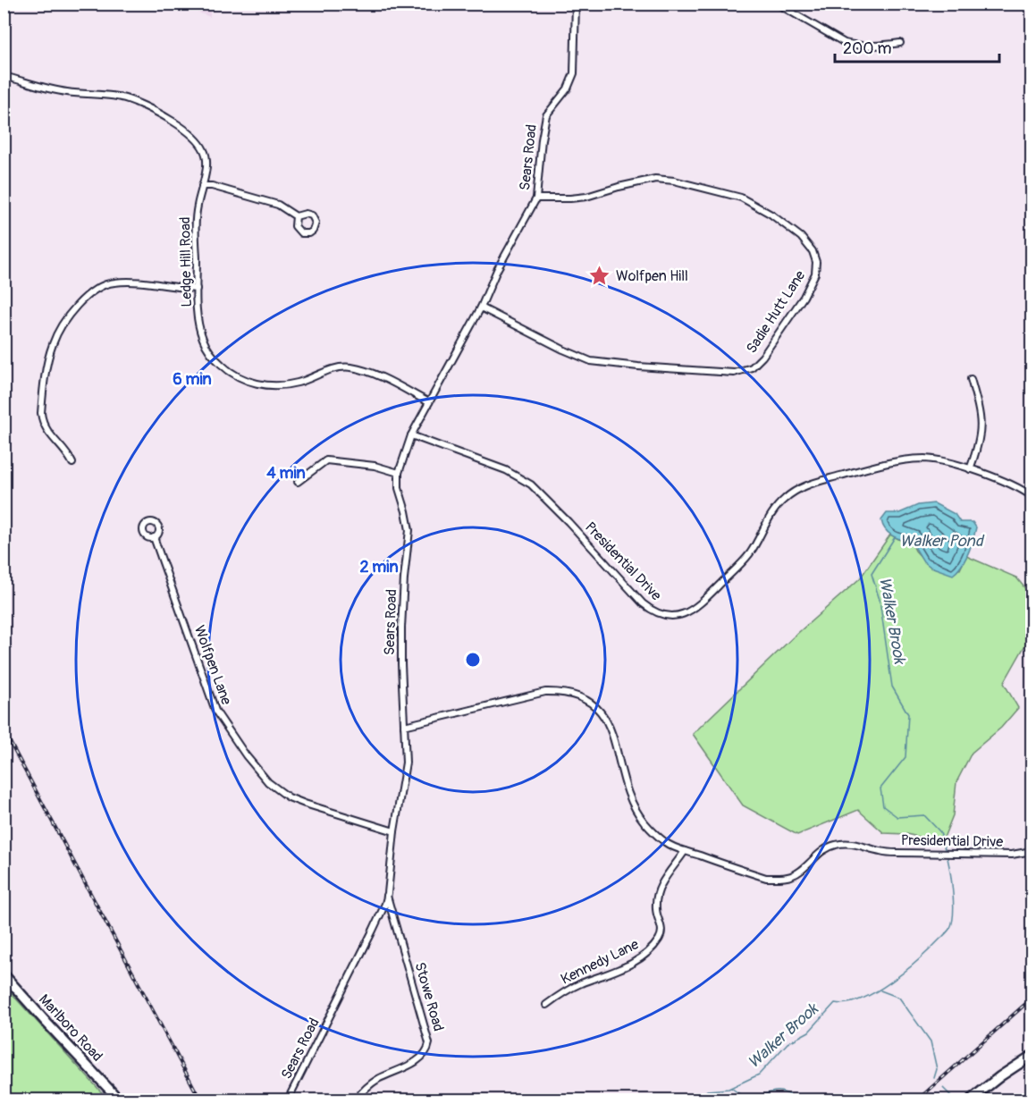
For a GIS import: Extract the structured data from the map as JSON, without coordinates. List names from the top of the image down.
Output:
{
  "streets": {
    "main road": ["Marlboro Road"],
    "street": [
      "Sears Road",
      "Ledge Hill Road",
      "Sadie Hutt Lane",
      "Presidential Drive",
      "Wolfpen Lane",
      "Kennedy Lane",
      "Stowe Road"
    ]
  },
  "crossings": [
    ["Sears Road", "Ledge Hill Road"],
    ["Sears Road", "Sadie Hutt Lane"],
    ["Sears Road", "Presidential Drive"],
    ["Sears Road", "Wolfpen Lane"],
    ["Sears Road", "Stowe Road"],
    ["Presidential Drive", "Kennedy Lane"]
  ],
  "water": ["Walker Pond", "Walker Brook"],
  "places": {
    "place": ["Wolfpen Hill"]
  },
  "scale_bar": "200 m",
  "rings": ["6 min", "4 min", "2 min"]
}
